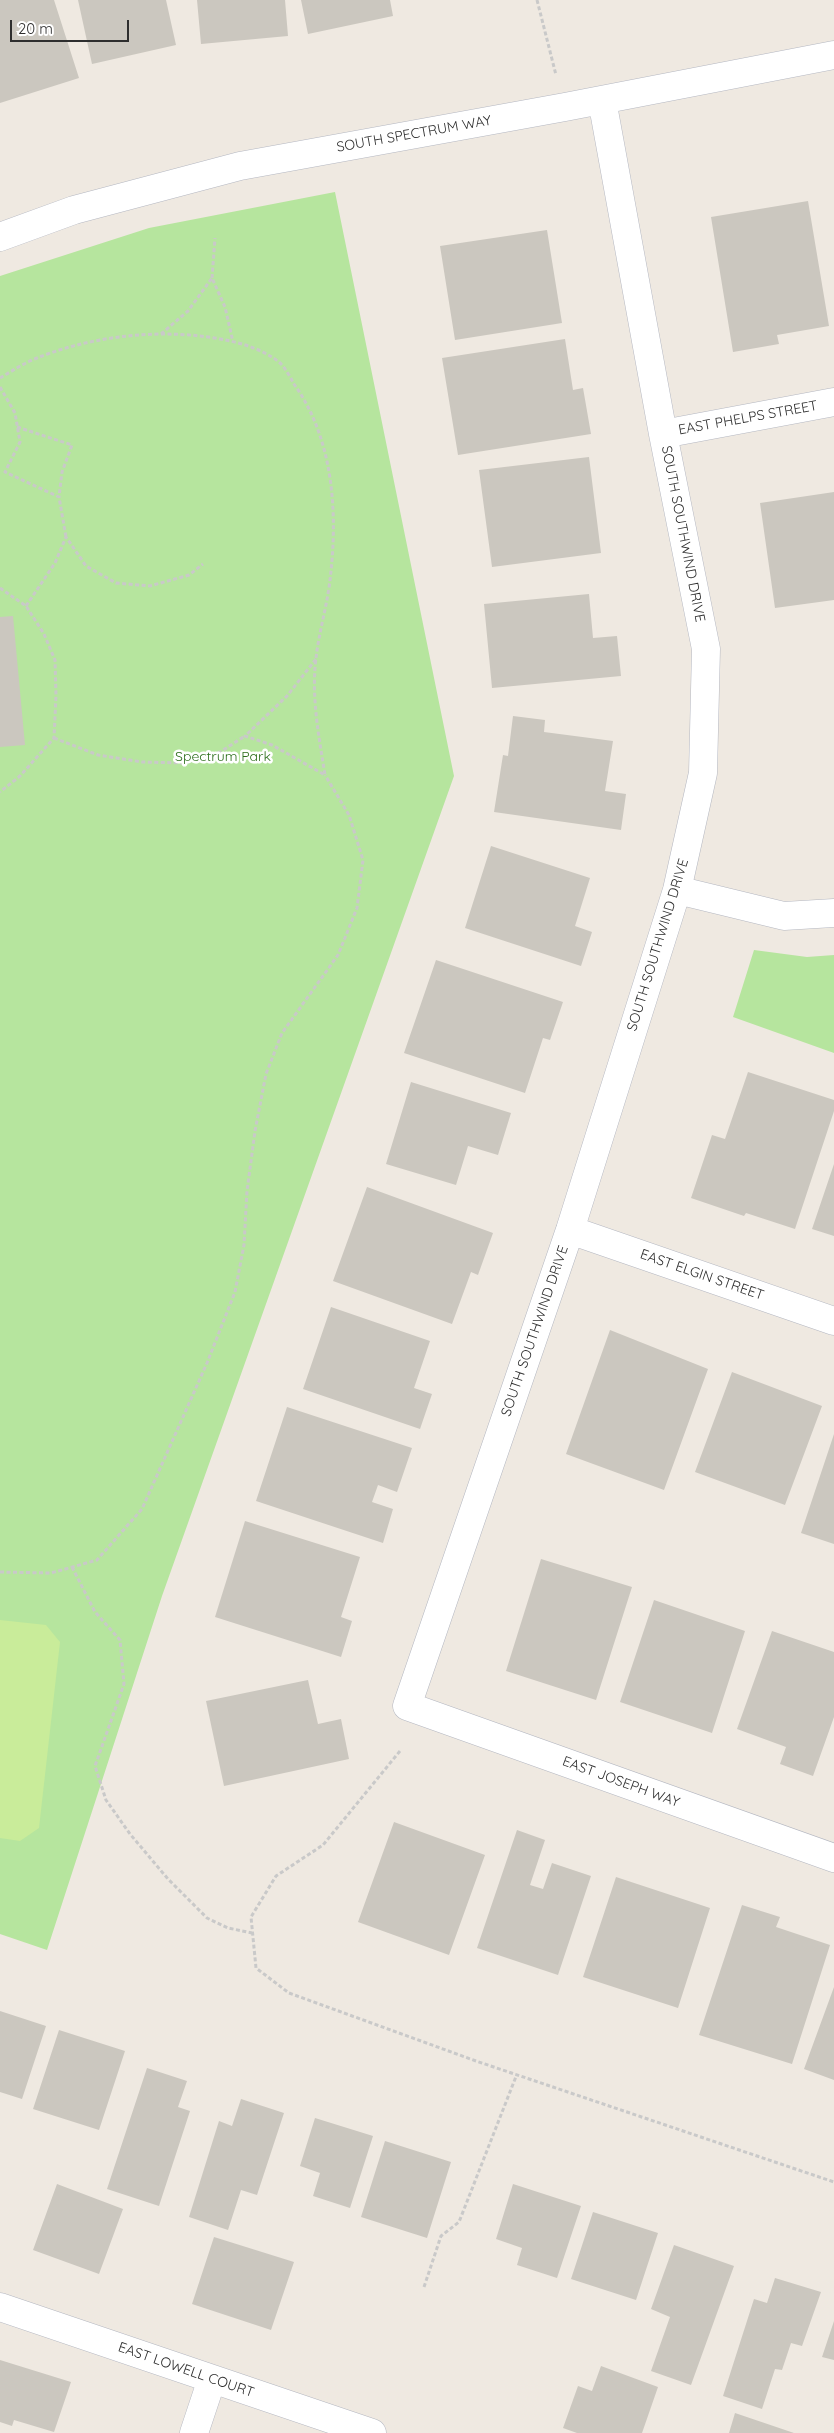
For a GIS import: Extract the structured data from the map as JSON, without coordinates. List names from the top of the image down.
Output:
{
  "streets": {
    "street": [
      "SOUTH SPECTRUM WAY",
      "EAST PHELPS STREET",
      "SOUTH SOUTHWIND DRIVE",
      "EAST ELGIN STREET",
      "EAST JOSEPH WAY",
      "EAST LOWELL COURT"
    ]
  },
  "crossings": [
    ["SOUTH SPECTRUM WAY", "SOUTH SOUTHWIND DRIVE"],
    ["EAST PHELPS STREET", "SOUTH SOUTHWIND DRIVE"],
    ["SOUTH SOUTHWIND DRIVE", "EAST ELGIN STREET"],
    ["SOUTH SOUTHWIND DRIVE", "EAST JOSEPH WAY"]
  ],
  "parks": ["Spectrum Park"],
  "scale_bar": "20 m"
}
